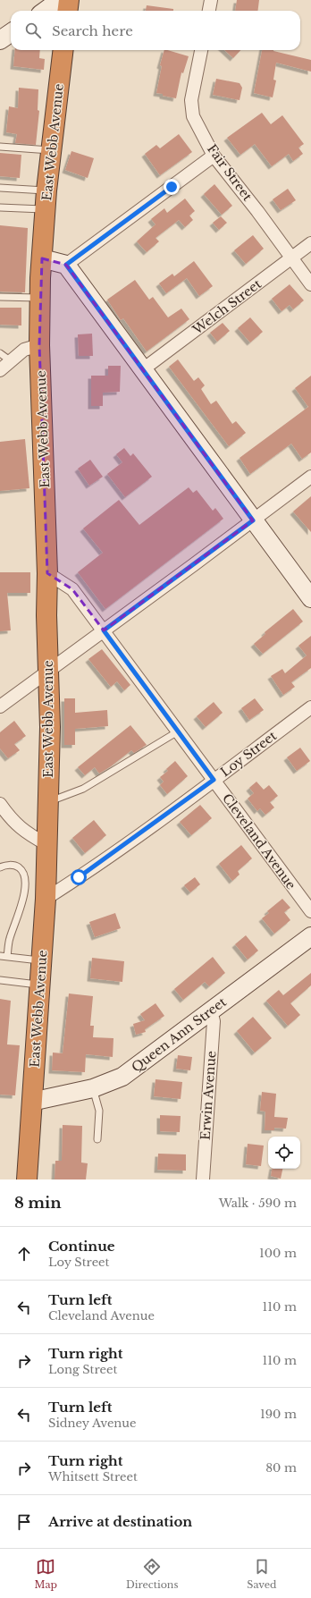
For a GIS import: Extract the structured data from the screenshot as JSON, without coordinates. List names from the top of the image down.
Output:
{
  "streets": {
    "highway": ["East Webb Avenue"],
    "street": [
      "Fair Street",
      "Welch Street",
      "Loy Street",
      "Cleveland Avenue",
      "Queen Ann Street",
      "Erwin Avenue"
    ]
  },
  "crossings": [
    ["East Webb Avenue", "Loy Street"],
    ["East Webb Avenue", "Cleveland Avenue"],
    ["East Webb Avenue", "Queen Ann Street"],
    ["Fair Street", "Welch Street"],
    ["Loy Street", "Cleveland Avenue"],
    ["Queen Ann Street", "Erwin Avenue"]
  ],
  "page": {
    "search": "Search here",
    "heading": ["8 min", "Walk · 590 m"],
    "list": [
      ["Continue", "Loy Street", "100 m"],
      ["Turn left", "Cleveland Avenue", "110 m"],
      ["Turn right", "Long Street", "110 m"],
      ["Turn left", "Sidney Avenue", "190 m"],
      ["Turn right", "Whitsett Street", "80 m"],
      "Arrive at destination"
    ],
    "nav": ["Map", "Directions", "Saved"]
  }
}
